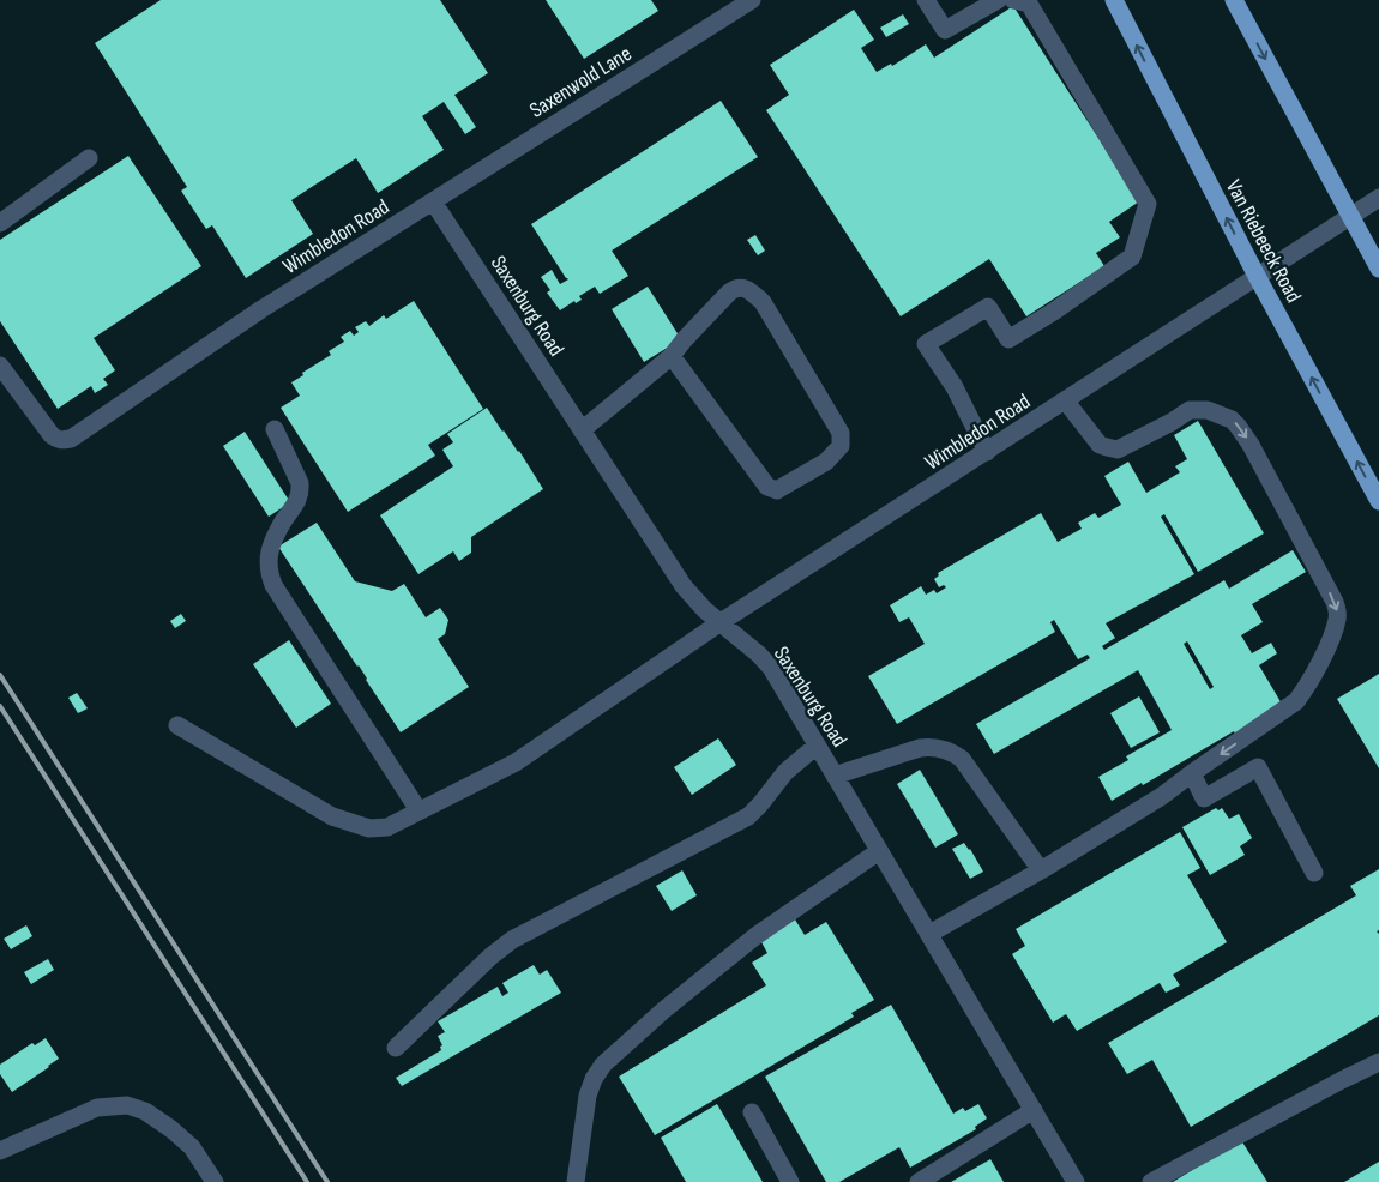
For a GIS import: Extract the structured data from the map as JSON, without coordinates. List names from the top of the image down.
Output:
{
  "streets": {
    "main road": ["Van Riebeeck Road"],
    "street": ["Saxenwold Lane", "Wimbledon Road", "Saxenburg Road"]
  },
  "crossings": [
    ["Saxenwold Lane", "Wimbledon Road"],
    ["Saxenwold Lane", "Saxenburg Road"],
    ["Wimbledon Road", "Van Riebeeck Road"],
    ["Wimbledon Road", "Saxenburg Road"]
  ]
}
